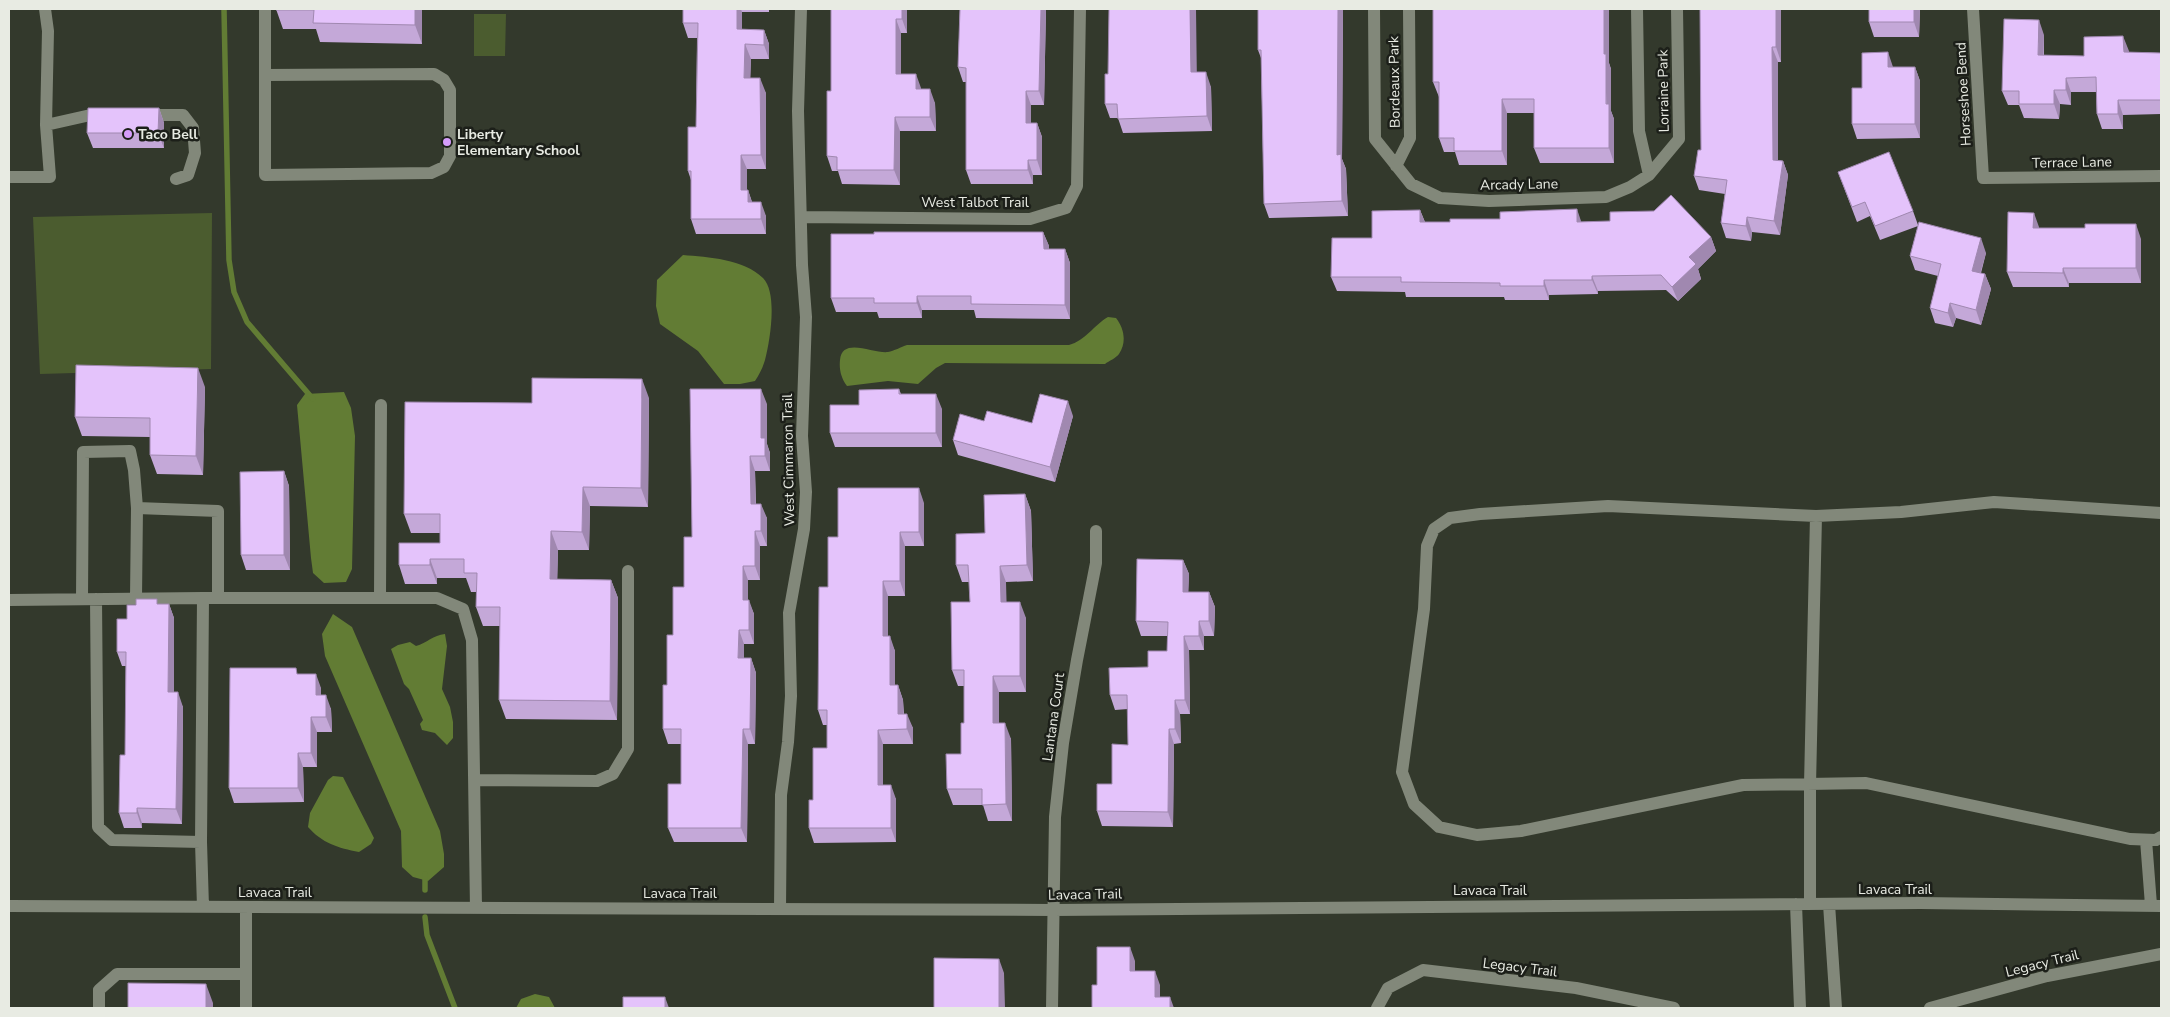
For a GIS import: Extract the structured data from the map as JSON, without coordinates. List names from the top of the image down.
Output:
{
  "streets": {
    "street": [
      "Bordeaux Park",
      "Lorraine Park",
      "Horseshoe Bend",
      "Terrace Lane",
      "Arcady Lane",
      "West Talbot Trail",
      "West Cimmaron Trail",
      "Lantana Court",
      "Lavaca Trail",
      "Legacy Trail"
    ]
  },
  "crossings": [
    ["Bordeaux Park", "Arcady Lane"],
    ["Lorraine Park", "Arcady Lane"],
    ["Horseshoe Bend", "Terrace Lane"],
    ["West Talbot Trail", "West Cimmaron Trail"],
    ["West Cimmaron Trail", "Lavaca Trail"],
    ["Lantana Court", "Lavaca Trail"]
  ],
  "places": ["Taco Bell", "Liberty Elementary School"]
}
